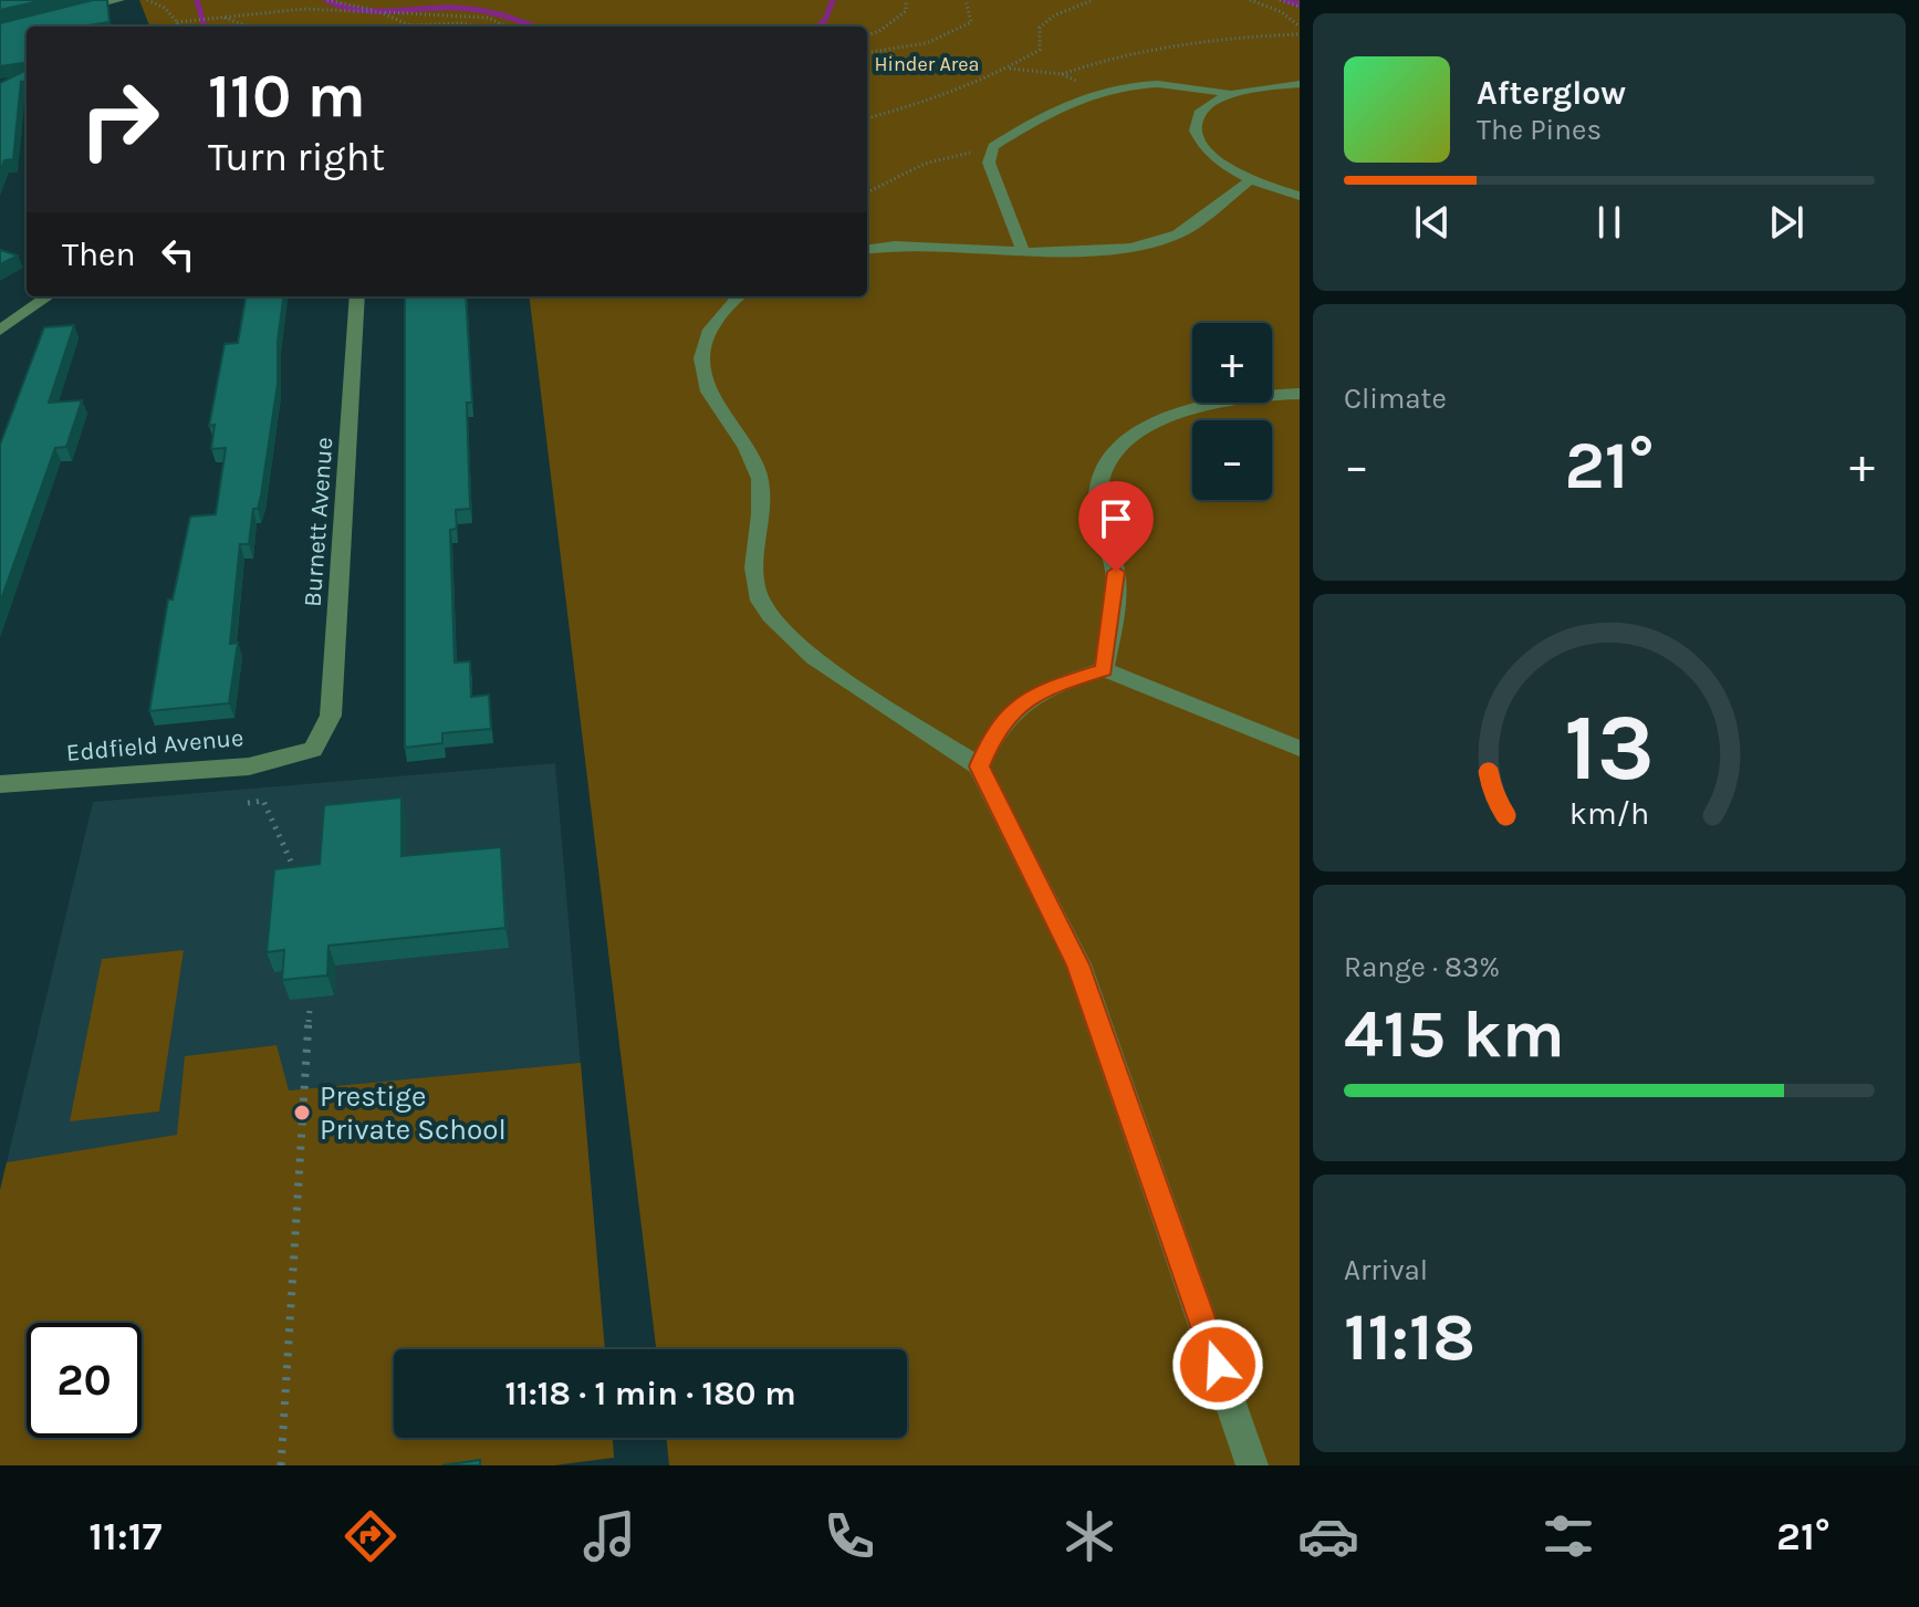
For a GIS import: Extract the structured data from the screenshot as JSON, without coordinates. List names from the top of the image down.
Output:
{
  "streets": {
    "street": ["Burnett Avenue", "Eddfield Avenue"]
  },
  "crossings": [
    ["Burnett Avenue", "Eddfield Avenue"]
  ],
  "parks": ["Hinder Area"],
  "places": ["Prestige Private School"],
  "page": {
    "turn": ["110 m", "Turn right"],
    "song": ["Afterglow", "The Pines"],
    "then": "Then",
    "tile": [
      "Climate",
      ["Range · 83%", "415 km"],
      ["Arrival", "11:18"]
    ],
    "map_buttons": ["+", "−"],
    "heat": ["−", "21°", "+"],
    "limit": "20",
    "trip": "11:18 · 1 min · 180 m",
    "tabs": ["11:17", "21°"],
    "gauge": ["13", "km/h"]
  }
}
